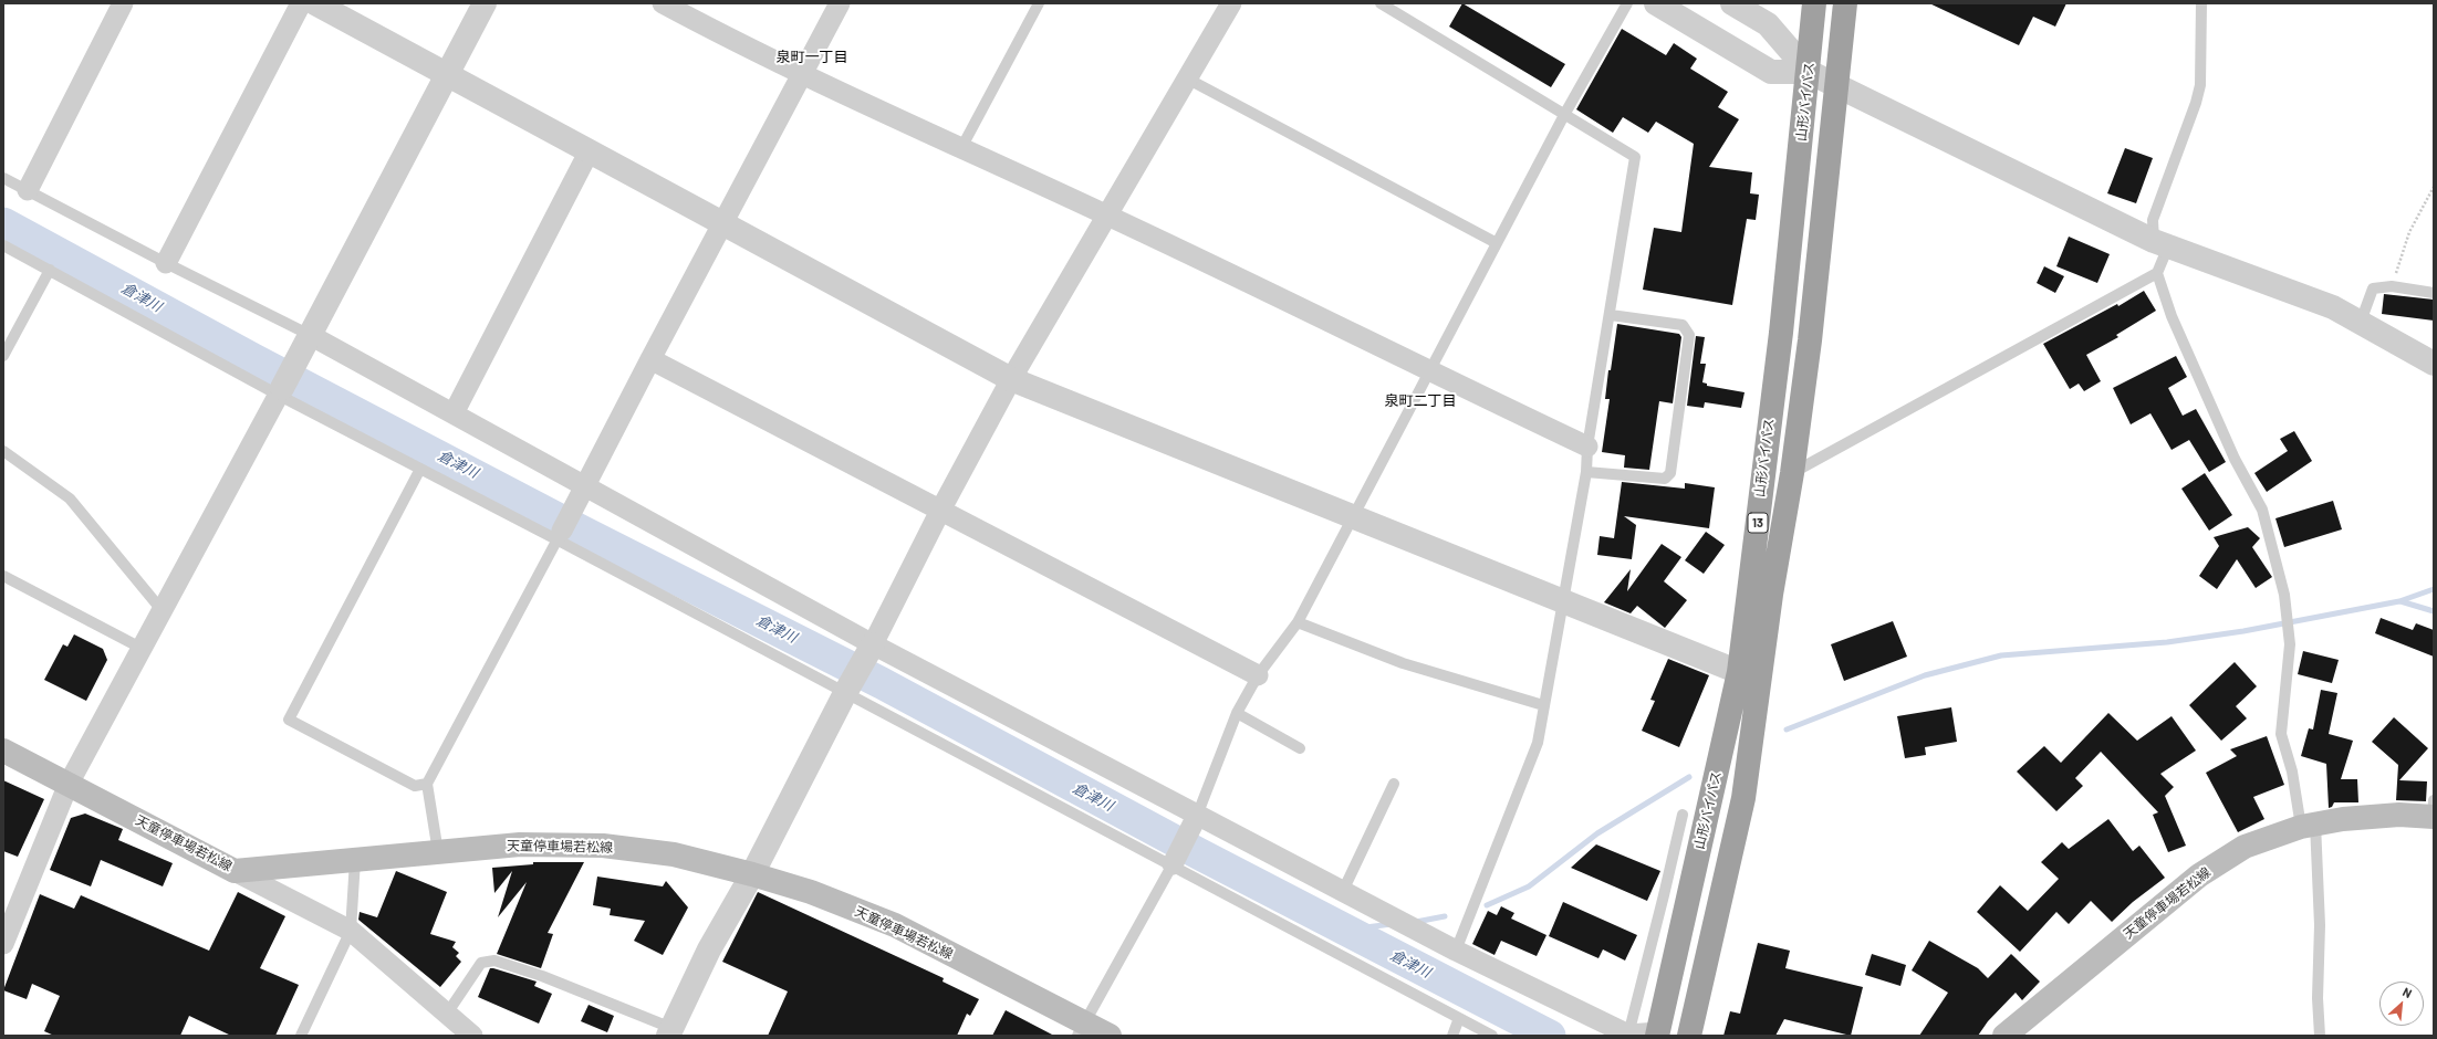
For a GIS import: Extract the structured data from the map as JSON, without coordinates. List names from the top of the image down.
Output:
{
  "streets": {
    "highway": ["山形バイパス", "13"],
    "main road": ["天童停車場若松線"]
  },
  "districts": ["泉町一丁目", "泉町二丁目"],
  "water": ["倉津川"],
  "north": "top right"
}
